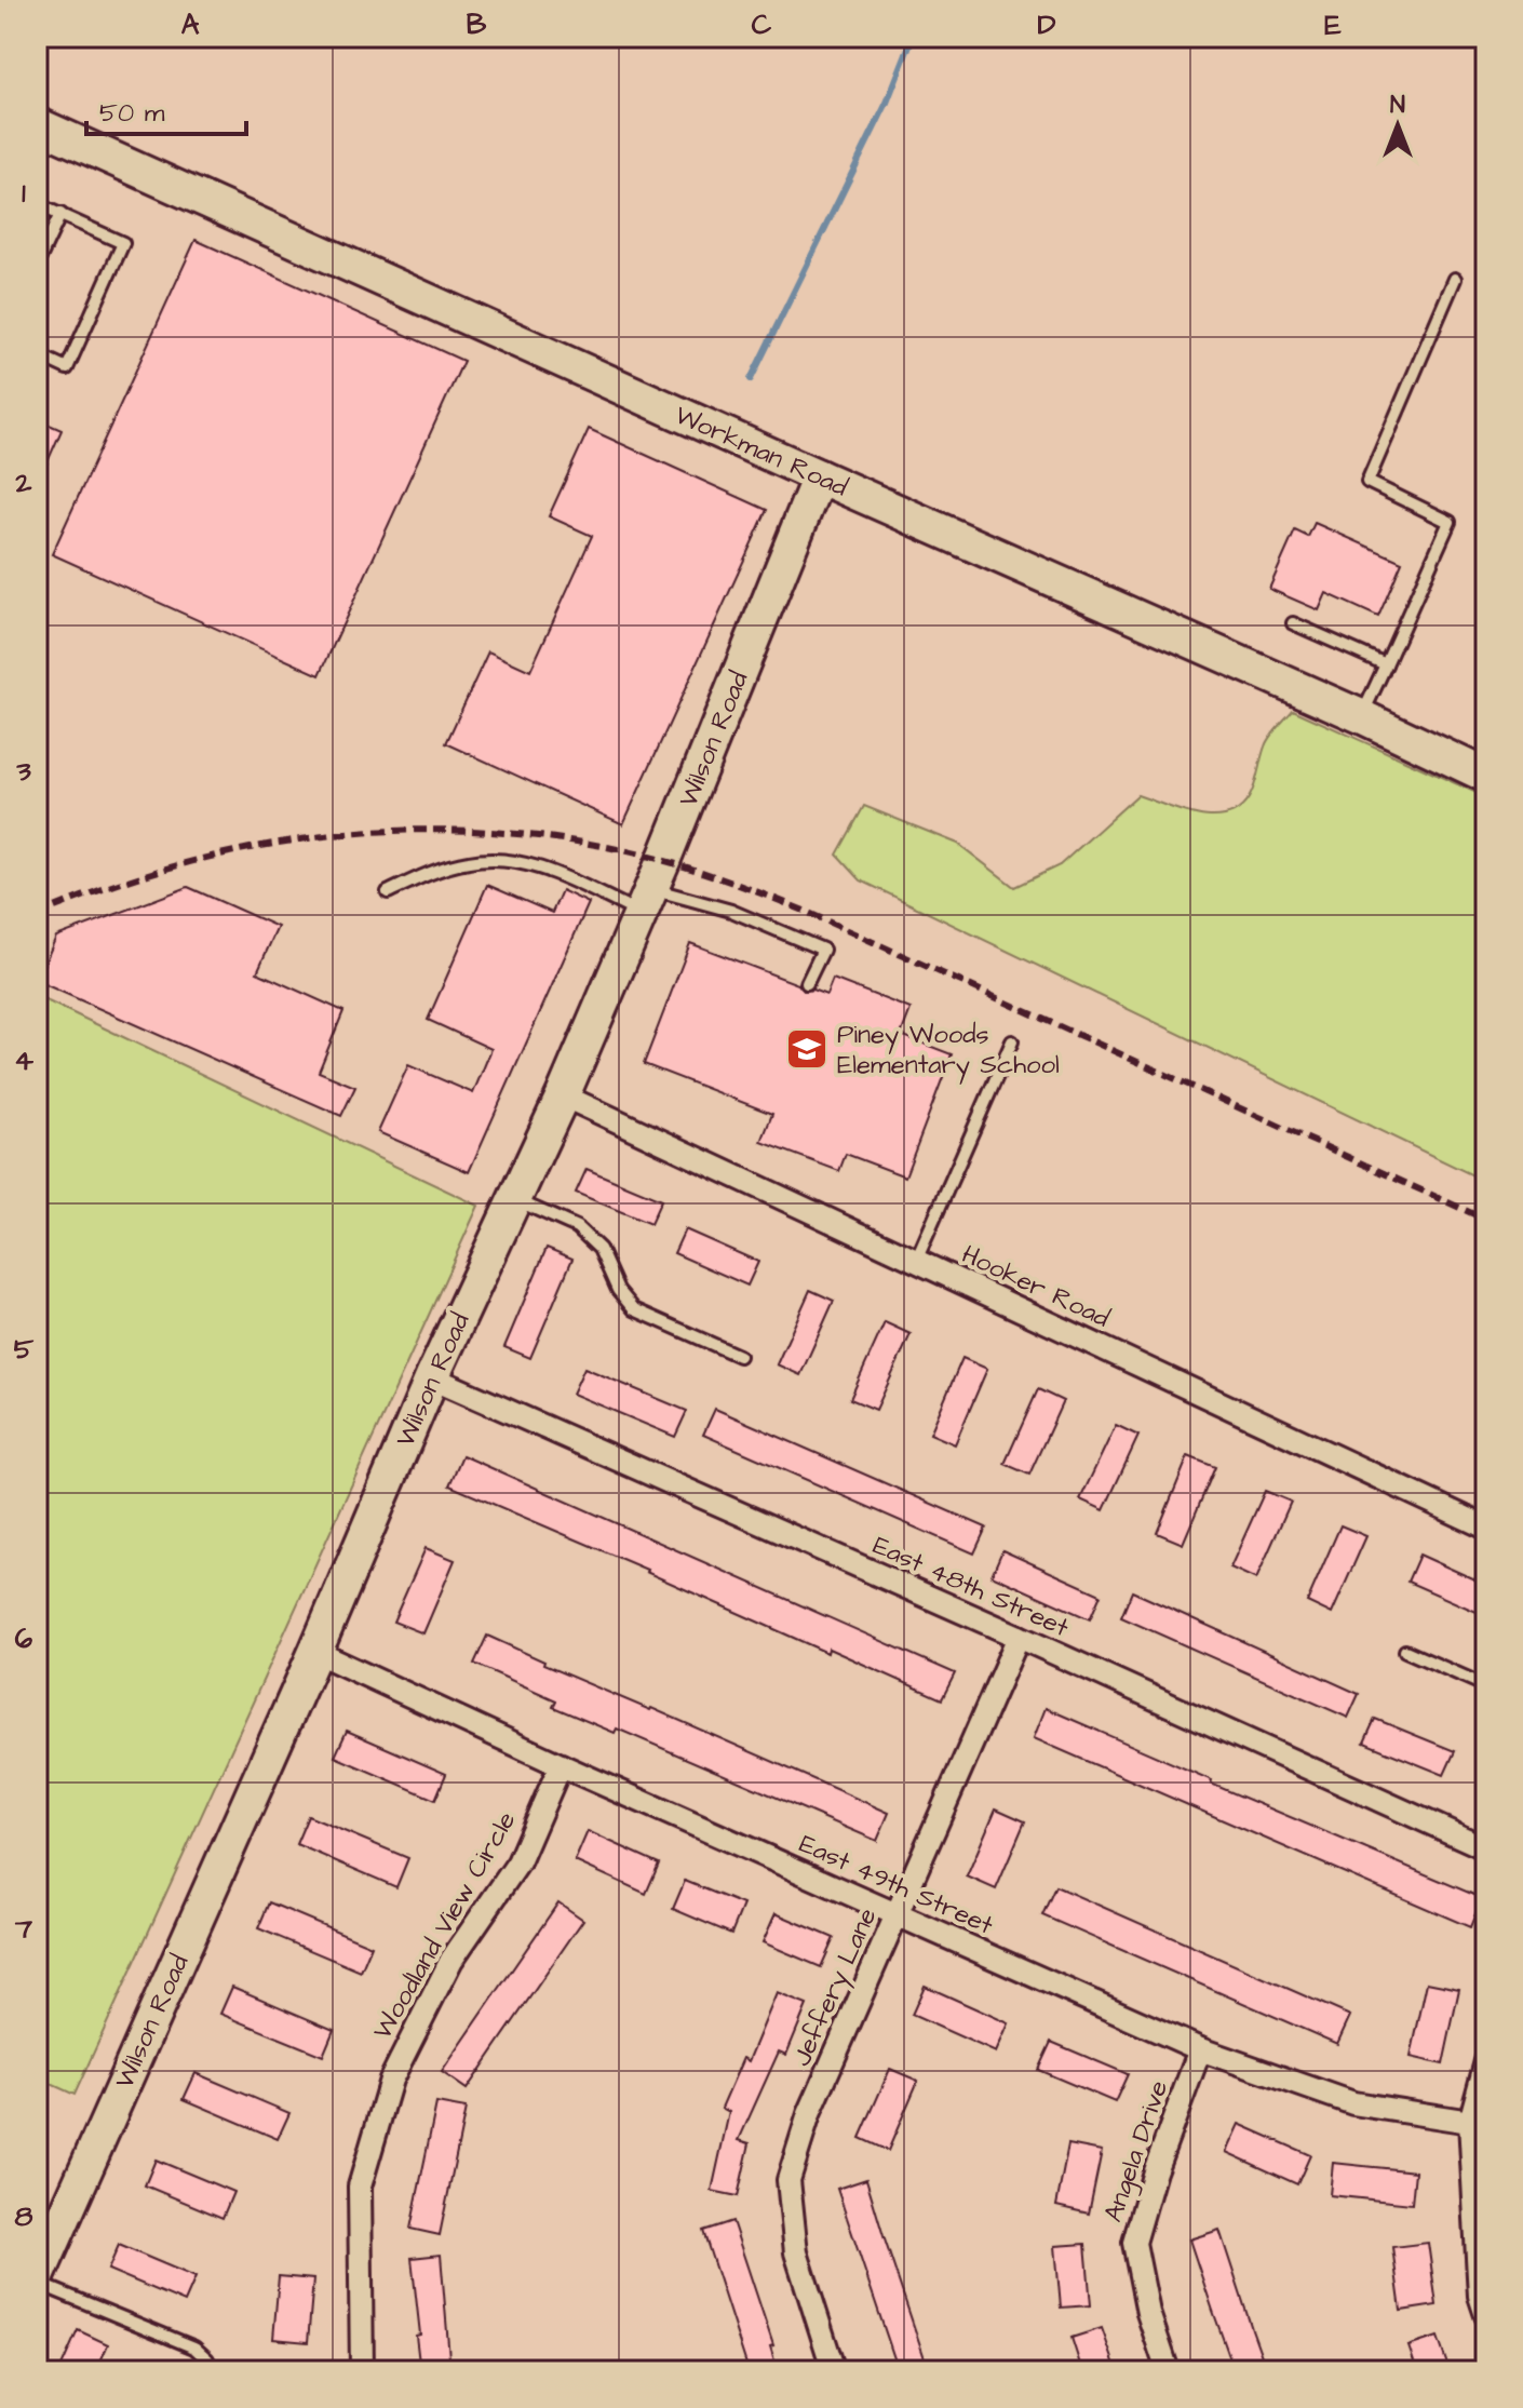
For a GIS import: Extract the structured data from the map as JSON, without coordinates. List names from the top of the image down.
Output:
{
  "streets": {
    "street": [
      "Workman Road",
      "Wilson Road",
      "Hooker Road",
      "East 48th Street",
      "East 49th Street",
      "Woodland View Circle",
      "Jeffery Lane",
      "Angela Drive"
    ]
  },
  "crossings": [
    ["Workman Road", "Wilson Road"],
    ["Wilson Road", "Hooker Road"],
    ["Wilson Road", "East 48th Street"],
    ["Wilson Road", "East 49th Street"],
    ["East 48th Street", "Jeffery Lane"],
    ["East 49th Street", "Woodland View Circle"],
    ["East 49th Street", "Jeffery Lane"],
    ["East 49th Street", "Angela Drive"]
  ],
  "places": {
    "school or university": ["Piney Woods Elementary School"]
  },
  "scale_bar": "50 m",
  "north": "top",
  "grid": {
    "columns": [
      "A",
      "B",
      "C",
      "D",
      "E"
    ],
    "rows": [
      "1",
      "2",
      "3",
      "4",
      "5",
      "6",
      "7",
      "8"
    ]
  }
}
